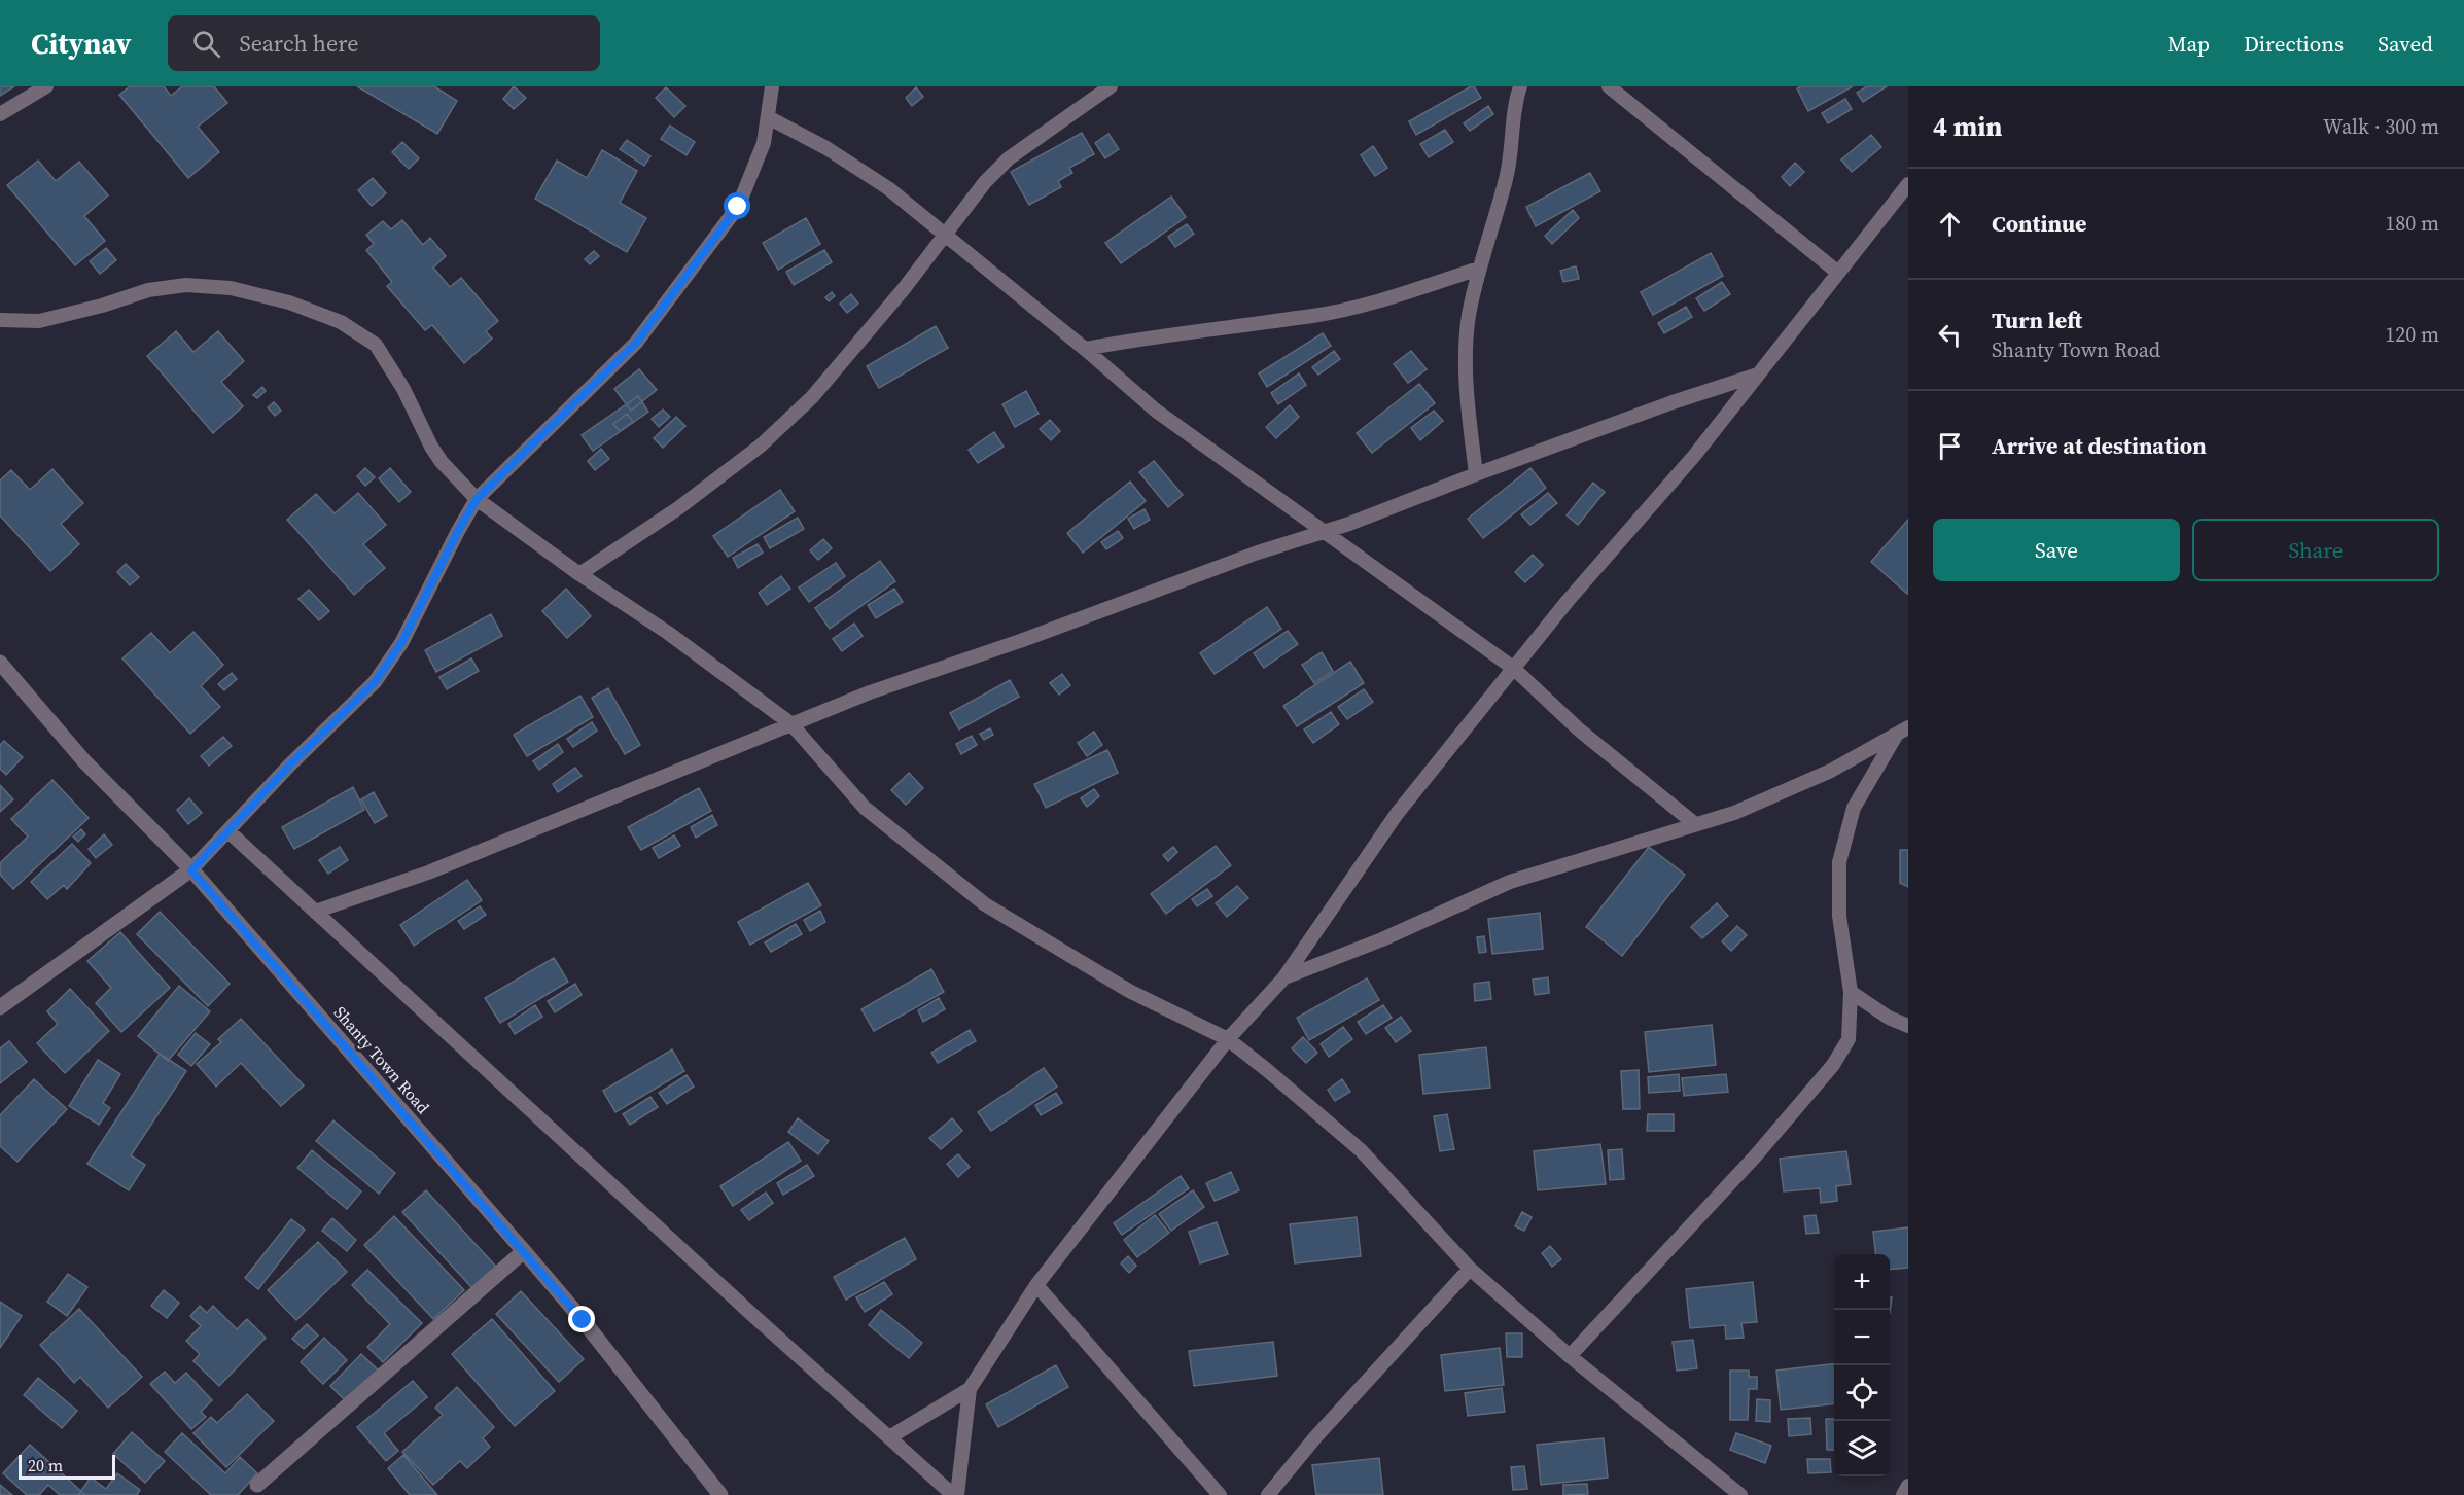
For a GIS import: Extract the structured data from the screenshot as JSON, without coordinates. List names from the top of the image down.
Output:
{
  "streets": {
    "street": ["Shanty Town Road"]
  },
  "scale_bar": "20 m",
  "page": {
    "header": "Citynav",
    "search": "Search here",
    "nav": ["Map", "Directions", "Saved"],
    "heading": ["4 min", "Walk · 300 m"],
    "list": [
      ["Continue", "180 m"],
      ["Turn left", "Shanty Town Road", "120 m"],
      "Arrive at destination"
    ],
    "buttons": ["Save", "Share"],
    "map_buttons": ["+", "−"],
    "scale": "20 m"
  }
}
